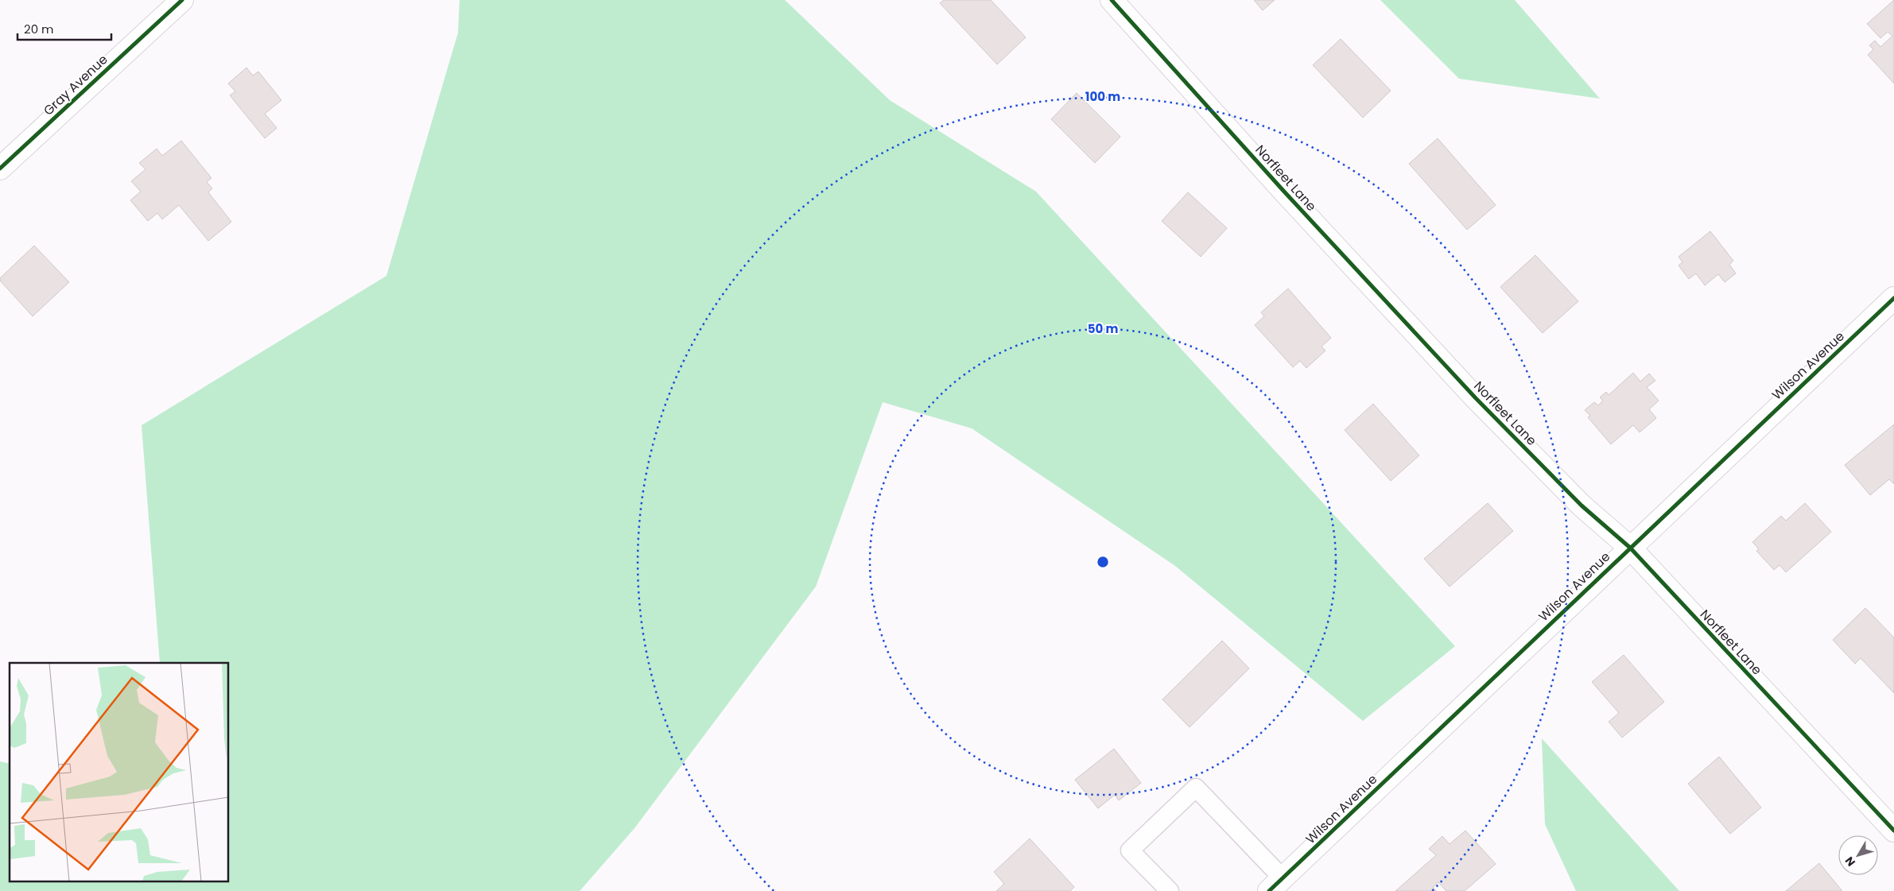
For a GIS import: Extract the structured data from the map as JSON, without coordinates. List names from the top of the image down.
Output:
{
  "streets": {
    "street": ["Gray Avenue", "Norfleet Lane", "Wilson Avenue"]
  },
  "crossings": [
    ["Norfleet Lane", "Wilson Avenue"]
  ],
  "scale_bar": "20 m",
  "north": "bottom left",
  "rings": ["100 m", "50 m"]
}
